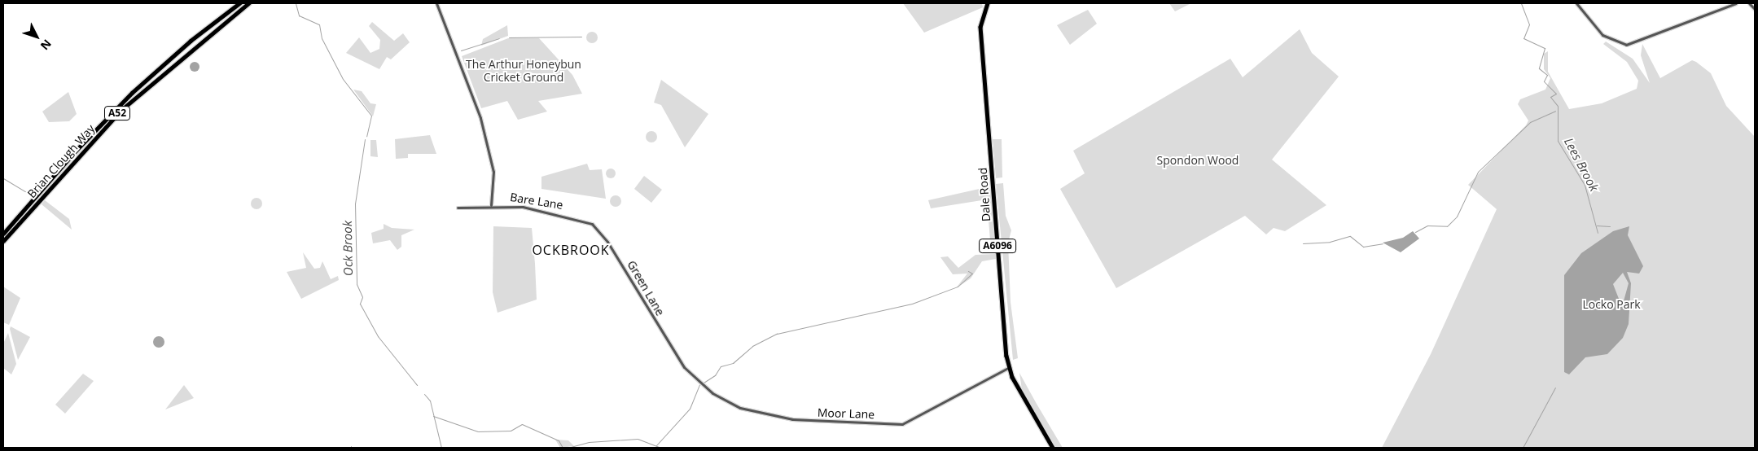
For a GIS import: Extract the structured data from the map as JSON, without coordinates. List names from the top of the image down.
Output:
{
  "streets": {
    "main road": [
      "A52",
      "Brian Clough Way",
      "Dale Road",
      "A6096"
    ],
    "street": ["Bare Lane", "Green Lane", "Moor Lane"]
  },
  "crossings": [
    ["Dale Road", "Moor Lane"],
    ["Bare Lane", "Green Lane"],
    ["Green Lane", "Moor Lane"]
  ],
  "districts": ["OCKBROOK"],
  "water": ["Lees Brook", "Ock Brook"],
  "parks": ["The Arthur Honeybun Cricket Ground", "Spondon Wood", "Locko Park"],
  "north": "bottom right"
}
